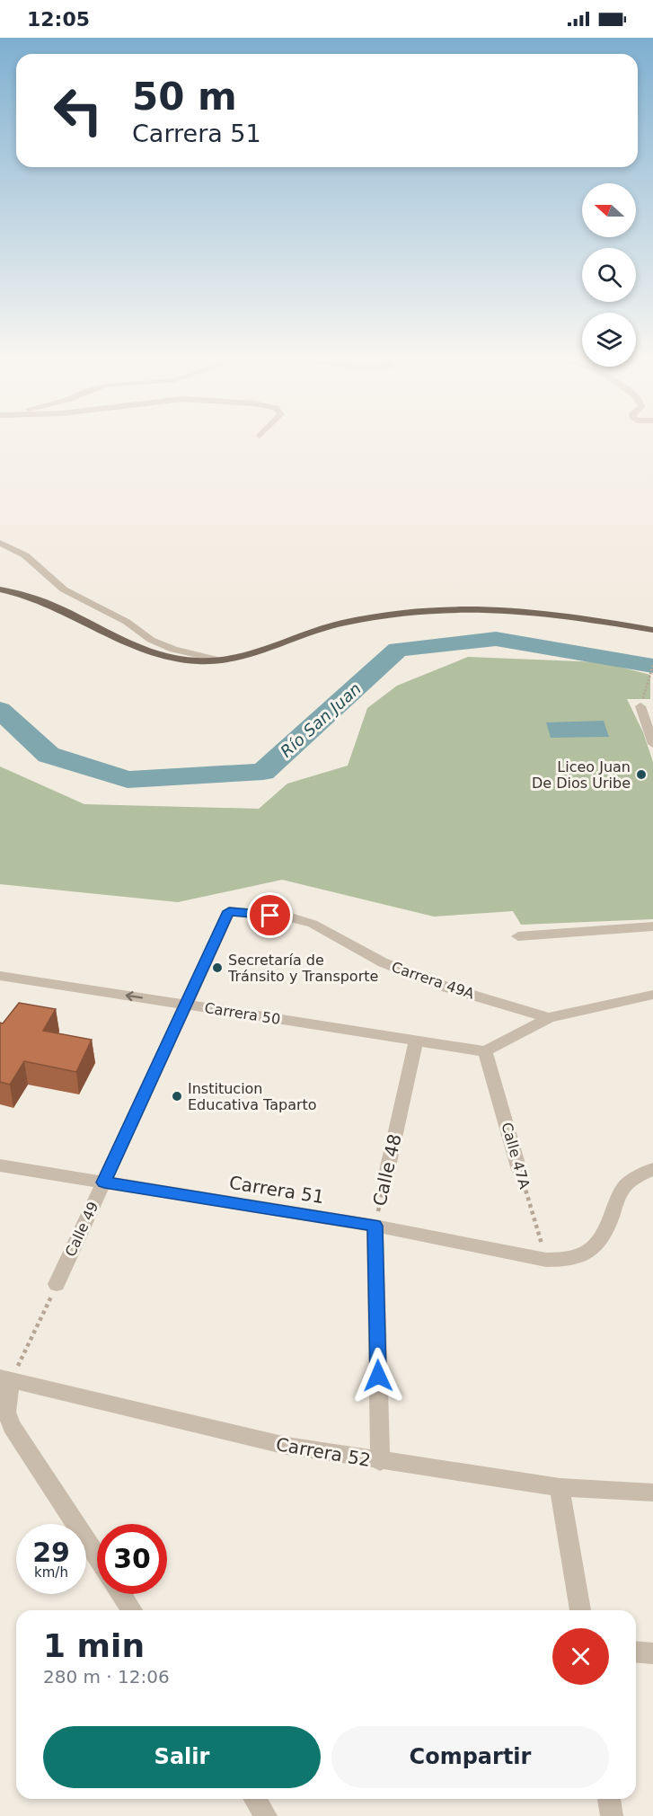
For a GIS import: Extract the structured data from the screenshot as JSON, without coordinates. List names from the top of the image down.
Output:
{
  "streets": {
    "street": [
      "Carrera 49A",
      "Carrera 50",
      "Calle 47A",
      "Calle 48",
      "Carrera 51",
      "Calle 49",
      "Carrera 52"
    ]
  },
  "crossings": [
    ["Carrera 49A", "Calle 49"],
    ["Carrera 50", "Calle 47A"],
    ["Carrera 50", "Calle 48"],
    ["Carrera 50", "Calle 49"],
    ["Calle 47A", "Carrera 51"],
    ["Calle 48", "Carrera 51"],
    ["Calle 48", "Carrera 52"],
    ["Carrera 51", "Calle 49"]
  ],
  "one_way": ["Carrera 50"],
  "water": ["Río San Juan"],
  "places": ["Liceo Juan De Dios Uribe", "Secretaría de Tránsito y Transporte", "Institucion Educativa Taparto"],
  "north": "left",
  "page": {
    "status": "12:05",
    "turn": ["50 m", "Carrera 51"],
    "speed": "29 km/h",
    "limit": "30",
    "heading": ["1 min", "280 m · 12:06"],
    "buttons": ["Salir", "Compartir"]
  }
}
